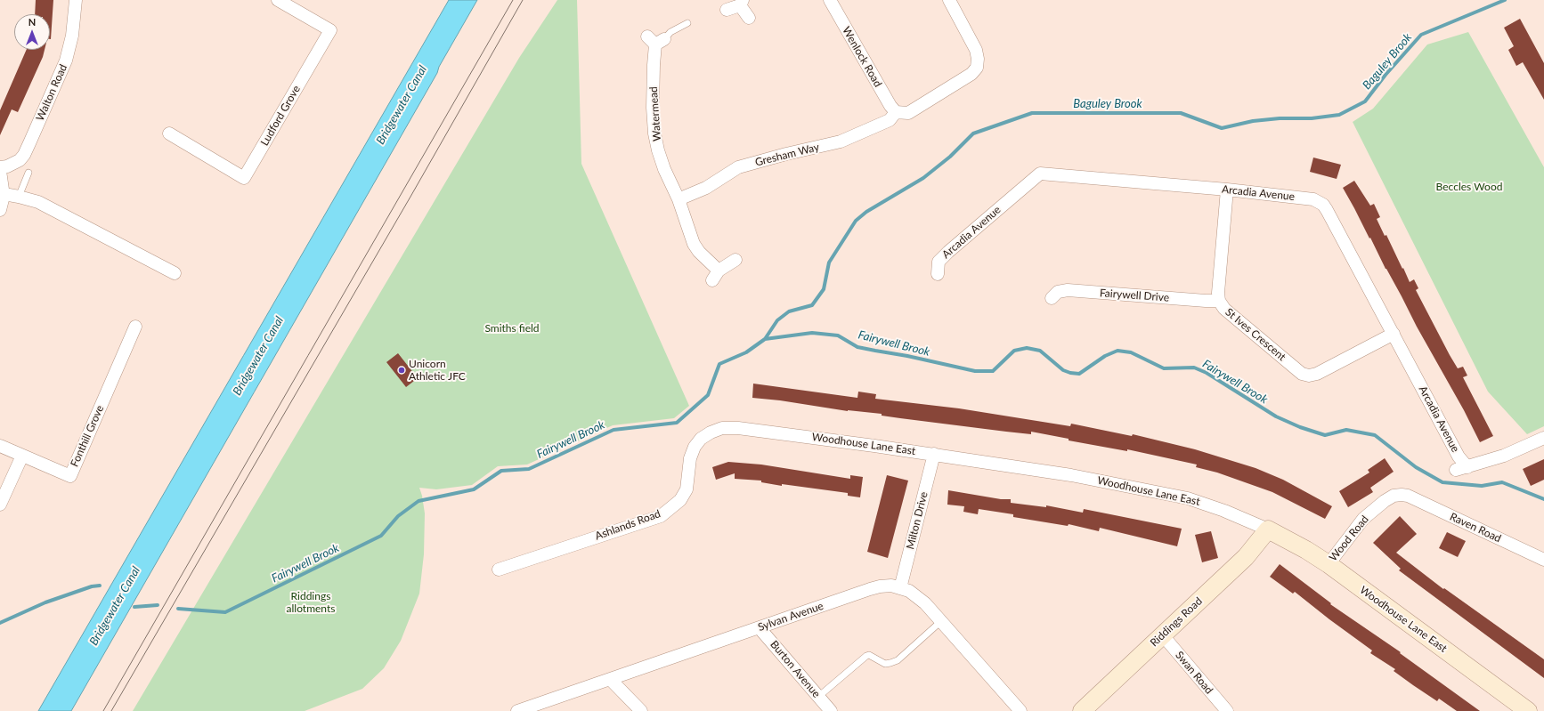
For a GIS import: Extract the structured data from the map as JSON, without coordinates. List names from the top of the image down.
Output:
{
  "streets": {
    "street": [
      "Wenlock Road",
      "Walton Road",
      "Watermead",
      "Ludford Grove",
      "Gresham Way",
      "Arcadia Avenue",
      "Fairywell Drive",
      "St Ives Crescent",
      "Fonthill Grove",
      "Woodhouse Lane East",
      "Milton Drive",
      "Ashlands Road",
      "Raven Road",
      "Wood Road",
      "Sylvan Avenue",
      "Riddings Road",
      "Burton Avenue",
      "Swan Road"
    ]
  },
  "crossings": [
    ["Wenlock Road", "Gresham Way"],
    ["Watermead", "Gresham Way"],
    ["Arcadia Avenue", "St Ives Crescent"],
    ["Fairywell Drive", "St Ives Crescent"],
    ["Woodhouse Lane East", "Milton Drive"],
    ["Woodhouse Lane East", "Ashlands Road"],
    ["Woodhouse Lane East", "Wood Road"],
    ["Woodhouse Lane East", "Riddings Road"],
    ["Milton Drive", "Sylvan Avenue"],
    ["Raven Road", "Wood Road"],
    ["Sylvan Avenue", "Burton Avenue"],
    ["Riddings Road", "Swan Road"]
  ],
  "water": ["Baguley Brook", "Bridgewater Canal", "Fairywell Brook"],
  "parks": ["Beccles Wood", "Smiths field", "Riddings allotments"],
  "places": ["Unicorn Athletic JFC"],
  "north": "top"
}
